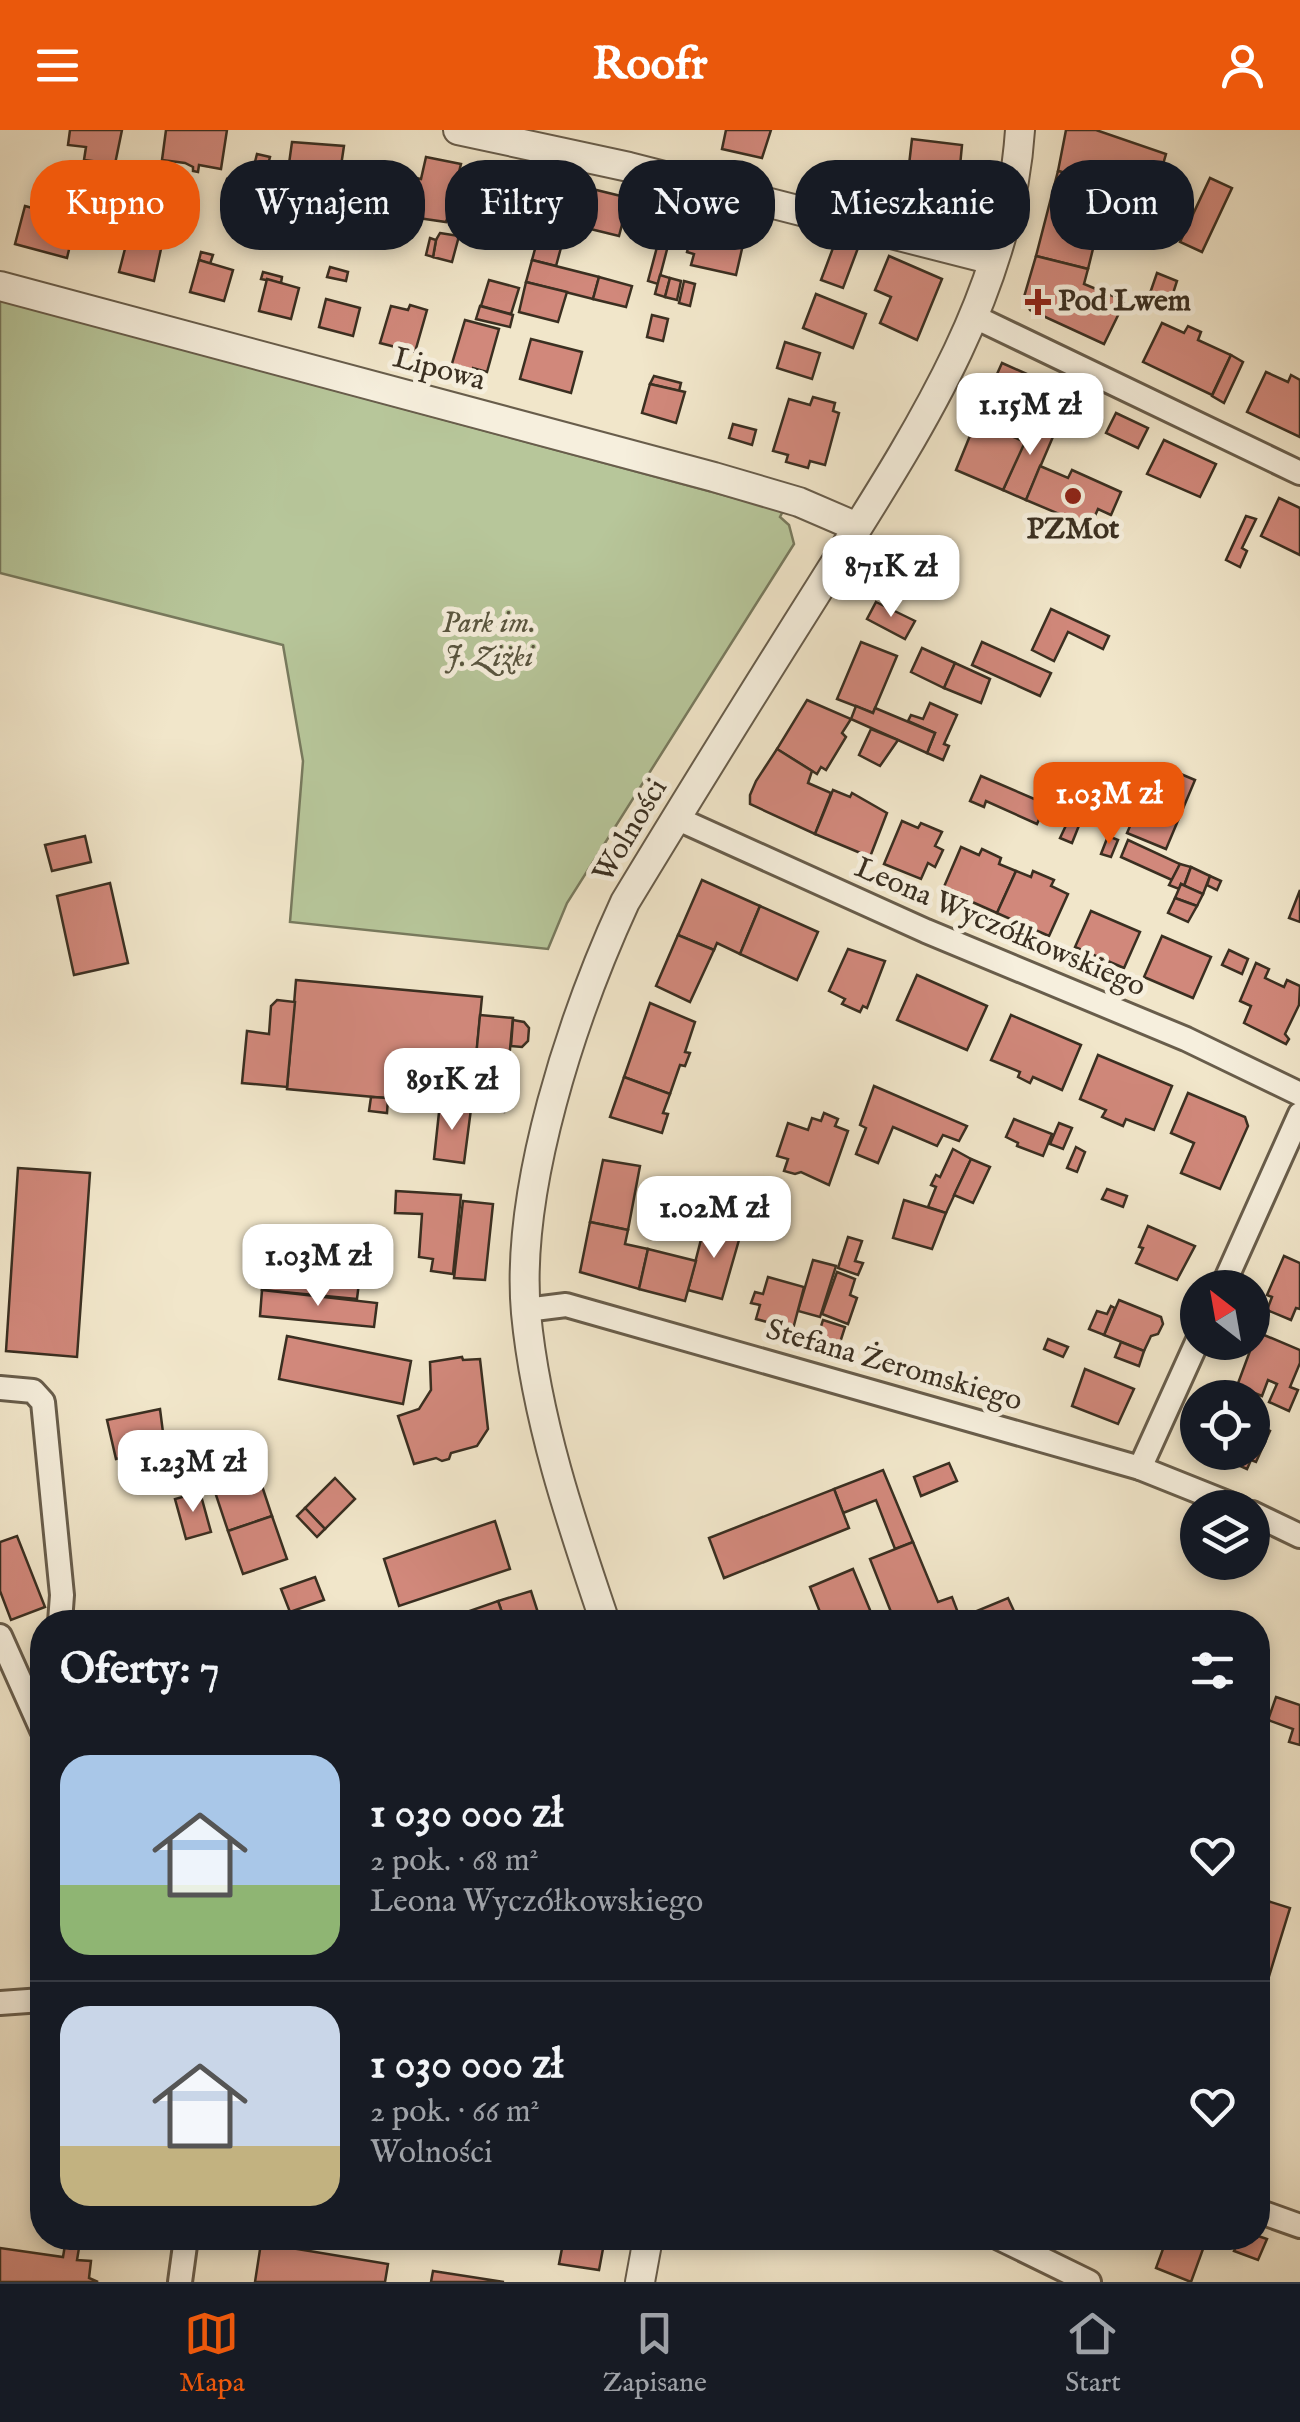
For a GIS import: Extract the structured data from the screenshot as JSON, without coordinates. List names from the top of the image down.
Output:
{
  "streets": {
    "street": [
      "Lipowa",
      "Wolności",
      "Leona Wyczółkowskiego",
      "Stefana Żeromskiego"
    ]
  },
  "crossings": [
    ["Lipowa", "Wolności"],
    ["Wolności", "Leona Wyczółkowskiego"],
    ["Wolności", "Stefana Żeromskiego"]
  ],
  "parks": ["Park im. J. Ziżki"],
  "places": {
    "health": ["Pod Lwem"],
    "other": ["PZMot"]
  },
  "north": "top left",
  "page": {
    "header": "Roofr",
    "chip": [
      "Kupno",
      "Wynajem",
      "Filtry",
      "Nowe",
      "Mieszkanie",
      "Dom"
    ],
    "price": [
      "1.15M zł",
      "871K zł",
      "1.03M zł",
      "891K zł",
      "1.02M zł",
      "1.03M zł",
      "1.23M zł"
    ],
    "heading": "Oferty: 7",
    "list": [
      {
        "name": "1 030 000 zł",
        "note": "2 pok. · 68 m² · Leona Wyczółkowskiego"
      },
      {
        "name": "1 030 000 zł",
        "note": "2 pok. · 66 m² · Wolności"
      }
    ],
    "tabs": ["Mapa", "Zapisane", "Start"]
  }
}
